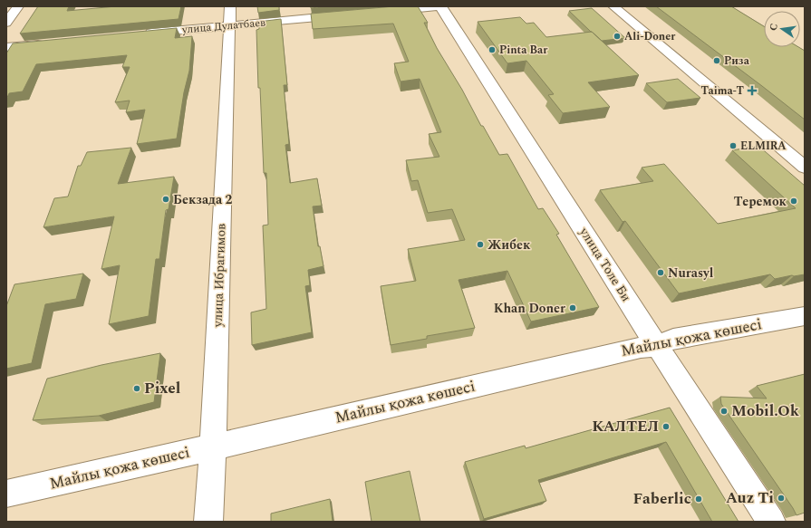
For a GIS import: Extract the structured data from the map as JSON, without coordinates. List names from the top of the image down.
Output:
{
  "streets": {
    "street": [
      "улица Дулатбаев",
      "улица Толе Би",
      "улица Ибрагимов",
      "Майлы қожа көшесі"
    ]
  },
  "crossings": [
    ["улица Дулатбаев", "улица Ибрагимов"],
    ["улица Толе Би", "Майлы қожа көшесі"],
    ["улица Ибрагимов", "Майлы қожа көшесі"]
  ],
  "places": {
    "other": [
      "Ali-Doner",
      "Pinta Bar",
      "Риза",
      "ELMIRA",
      "Бекзада 2",
      "Теремок",
      "Жибек",
      "Nurasyl",
      "Khan Doner",
      "Pixel",
      "Mobil.Ok",
      "КАЛТЕЛ",
      "Auz Ti",
      "Faberlic"
    ],
    "health": ["Taima-T"]
  },
  "north": "left"
}
